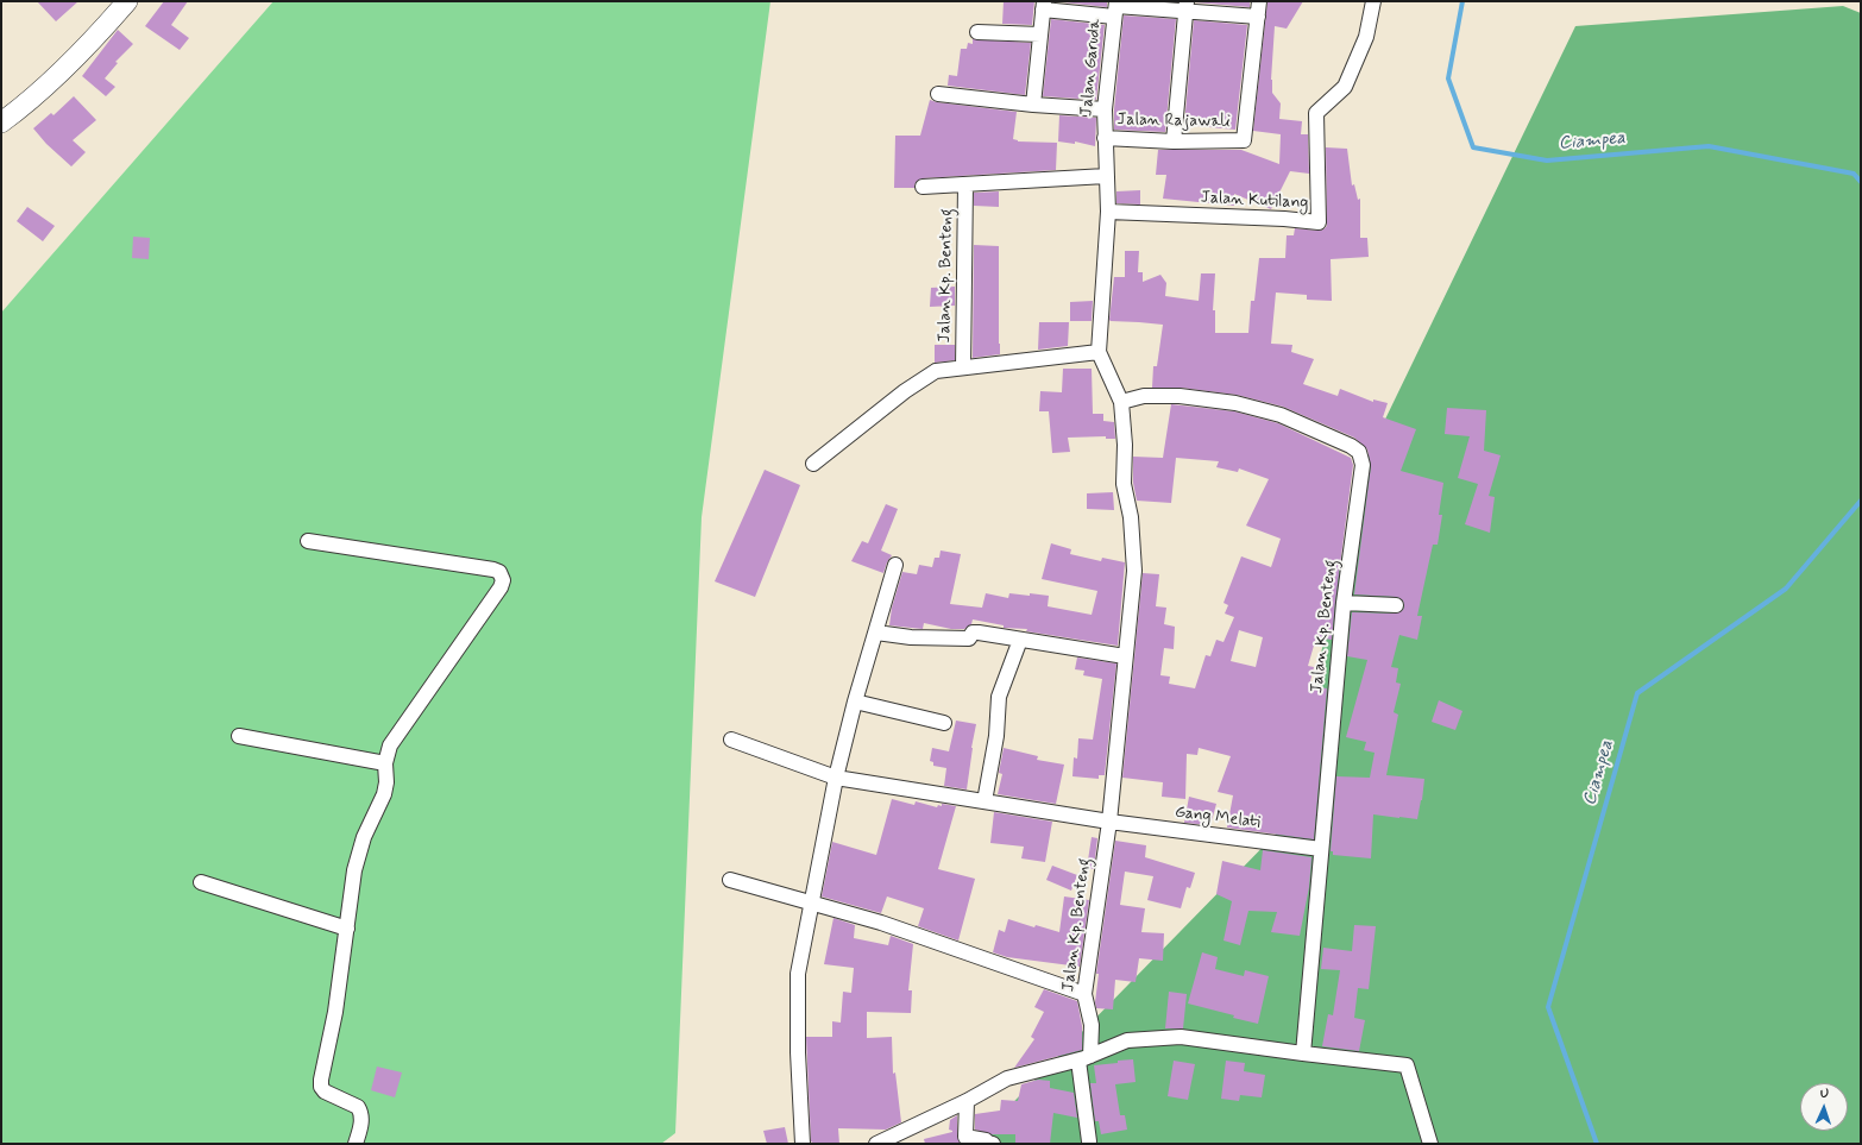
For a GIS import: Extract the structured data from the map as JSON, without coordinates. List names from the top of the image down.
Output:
{
  "streets": {
    "street": [
      "Jalan Garuda",
      "Jalan Rajawali",
      "Jalan Kutilang",
      "Jalan Kp. Benteng",
      "Gang Melati"
    ]
  },
  "crossings": [
    ["Jalan Garuda", "Jalan Rajawali"],
    ["Jalan Garuda", "Jalan Kp. Benteng"],
    ["Jalan Kutilang", "Jalan Kp. Benteng"],
    ["Jalan Kp. Benteng", "Gang Melati"]
  ],
  "water": ["Ciampea"],
  "north": "top"
}
